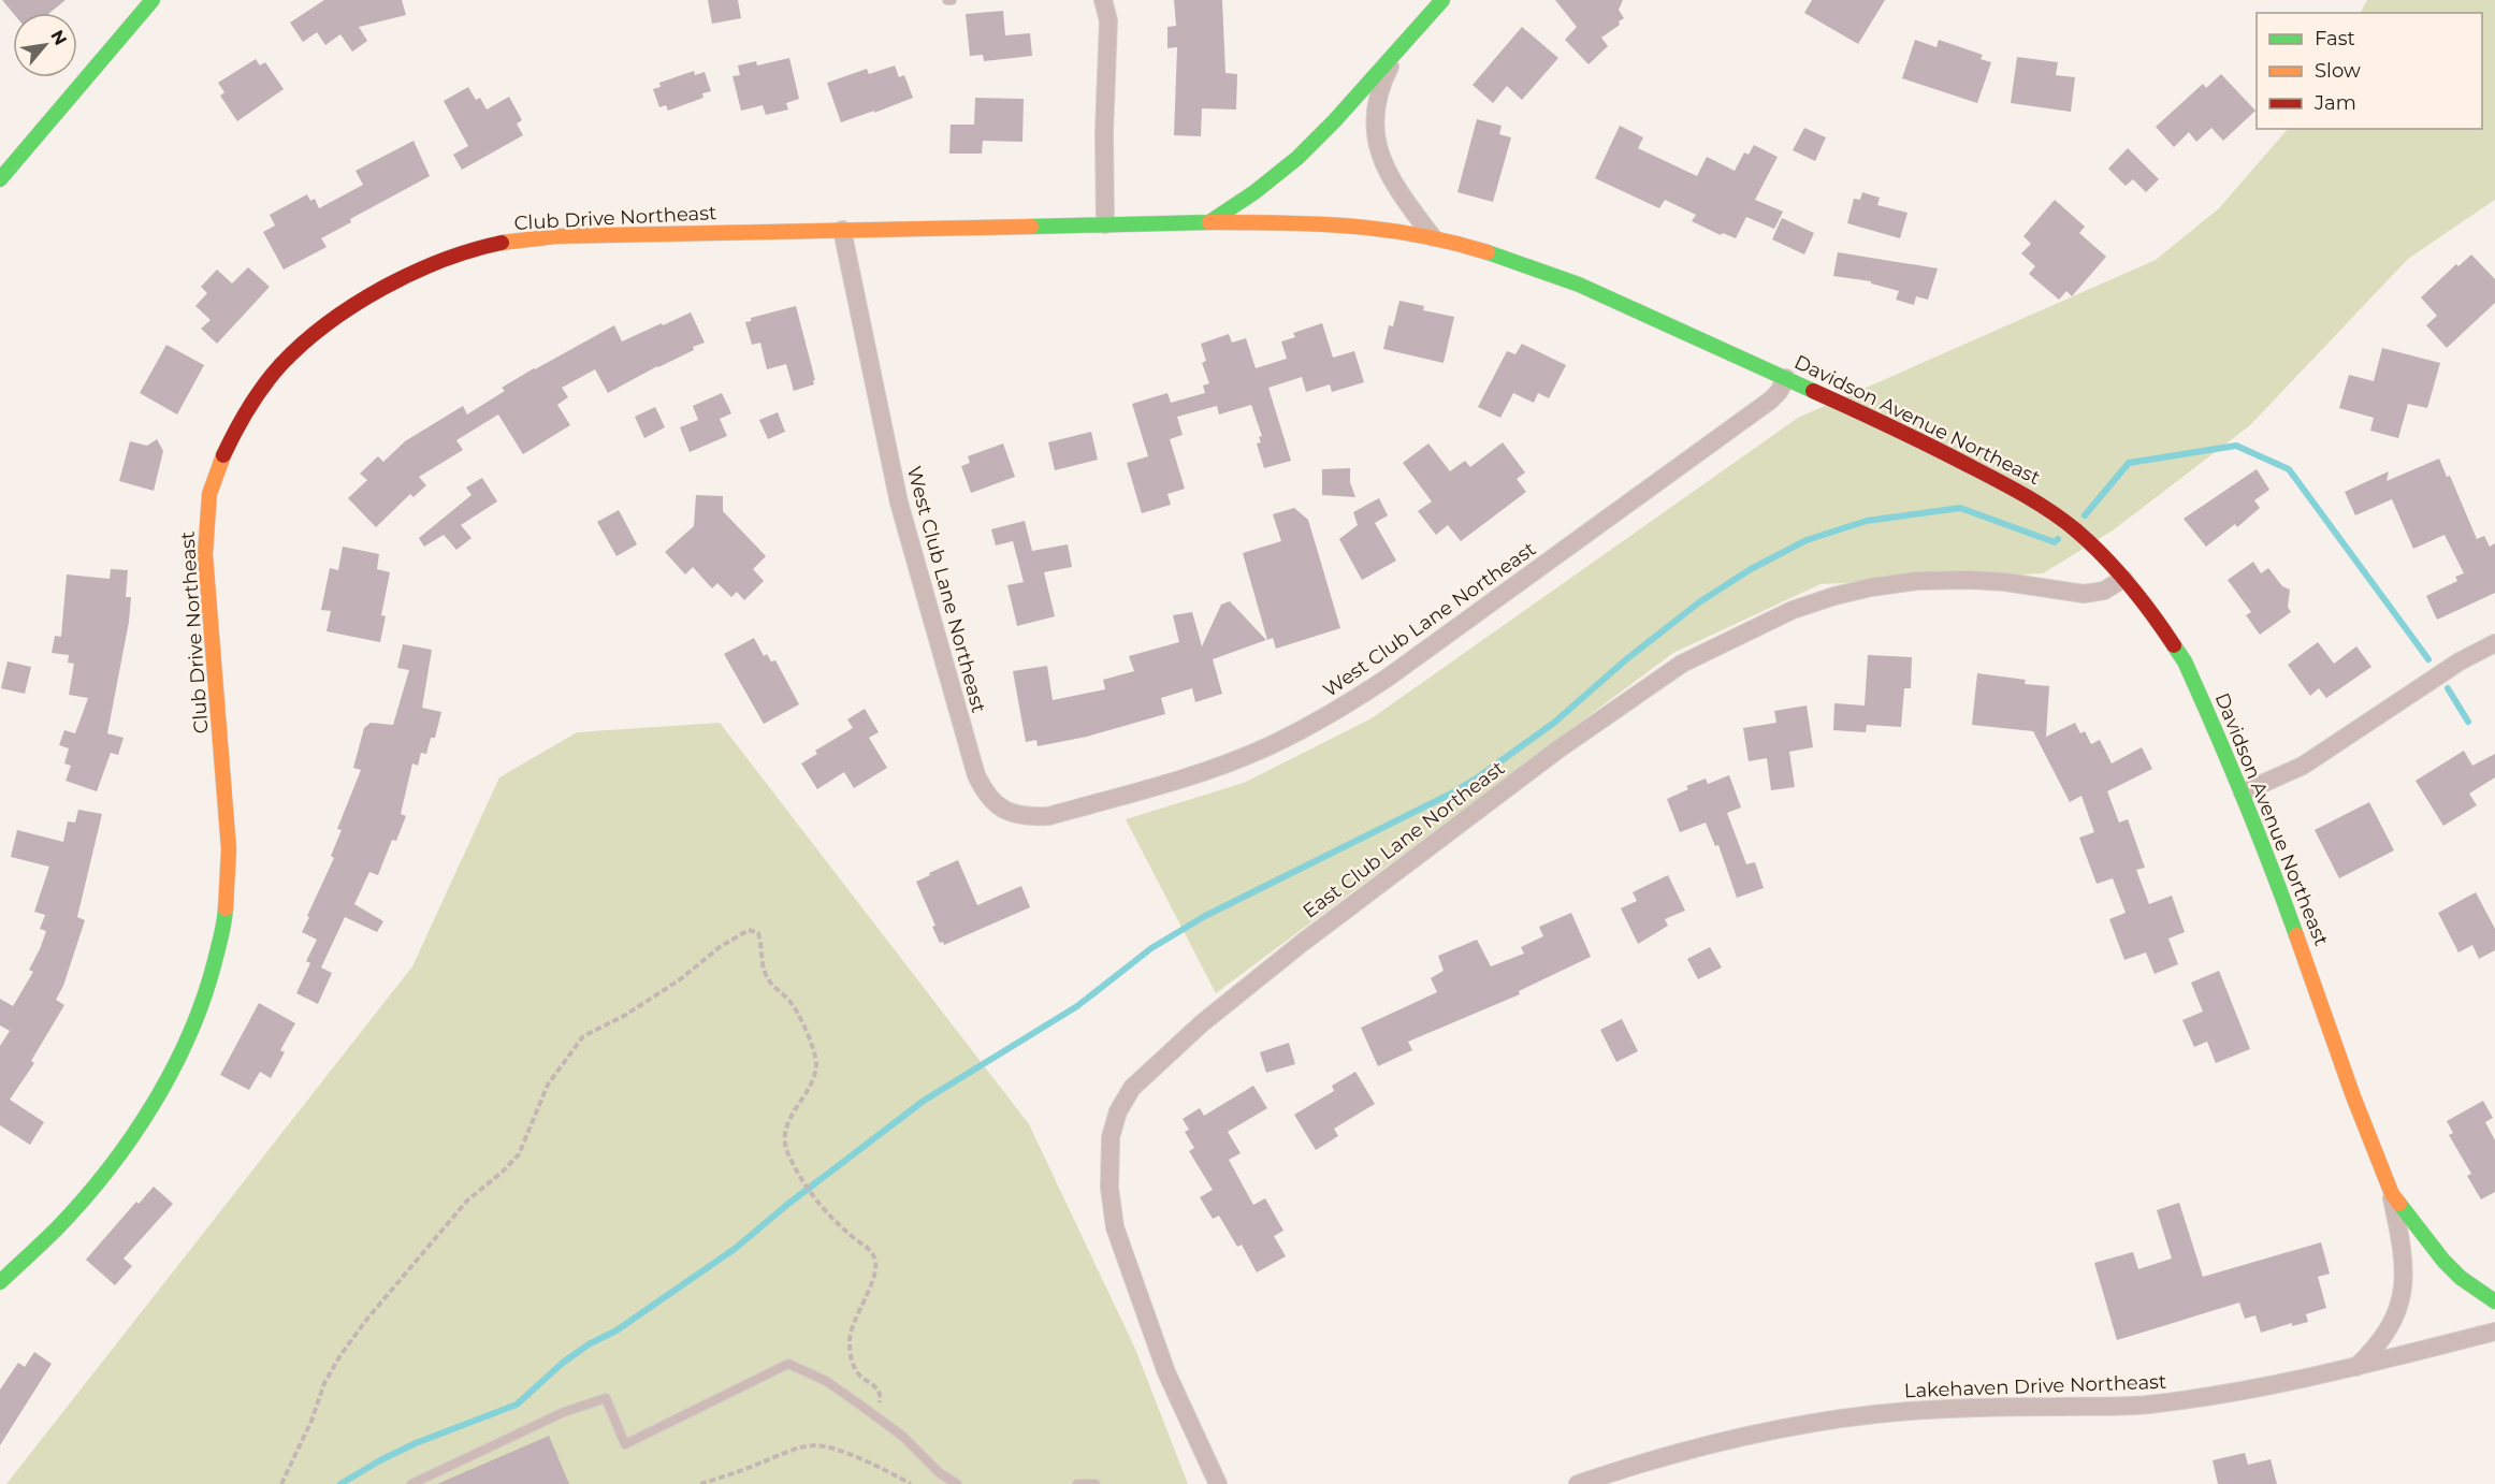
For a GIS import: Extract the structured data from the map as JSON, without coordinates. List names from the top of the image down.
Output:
{
  "streets": {
    "street": [
      "Club Drive Northeast",
      "Davidson Avenue Northeast",
      "West Club Lane Northeast",
      "East Club Lane Northeast",
      "Lakehaven Drive Northeast"
    ]
  },
  "crossings": [
    ["Club Drive Northeast", "Davidson Avenue Northeast"],
    ["Club Drive Northeast", "West Club Lane Northeast"],
    ["Davidson Avenue Northeast", "West Club Lane Northeast"],
    ["Davidson Avenue Northeast", "East Club Lane Northeast"],
    ["Davidson Avenue Northeast", "Lakehaven Drive Northeast"]
  ],
  "legend": ["Fast", "Slow", "Jam"],
  "north": "top right"
}
